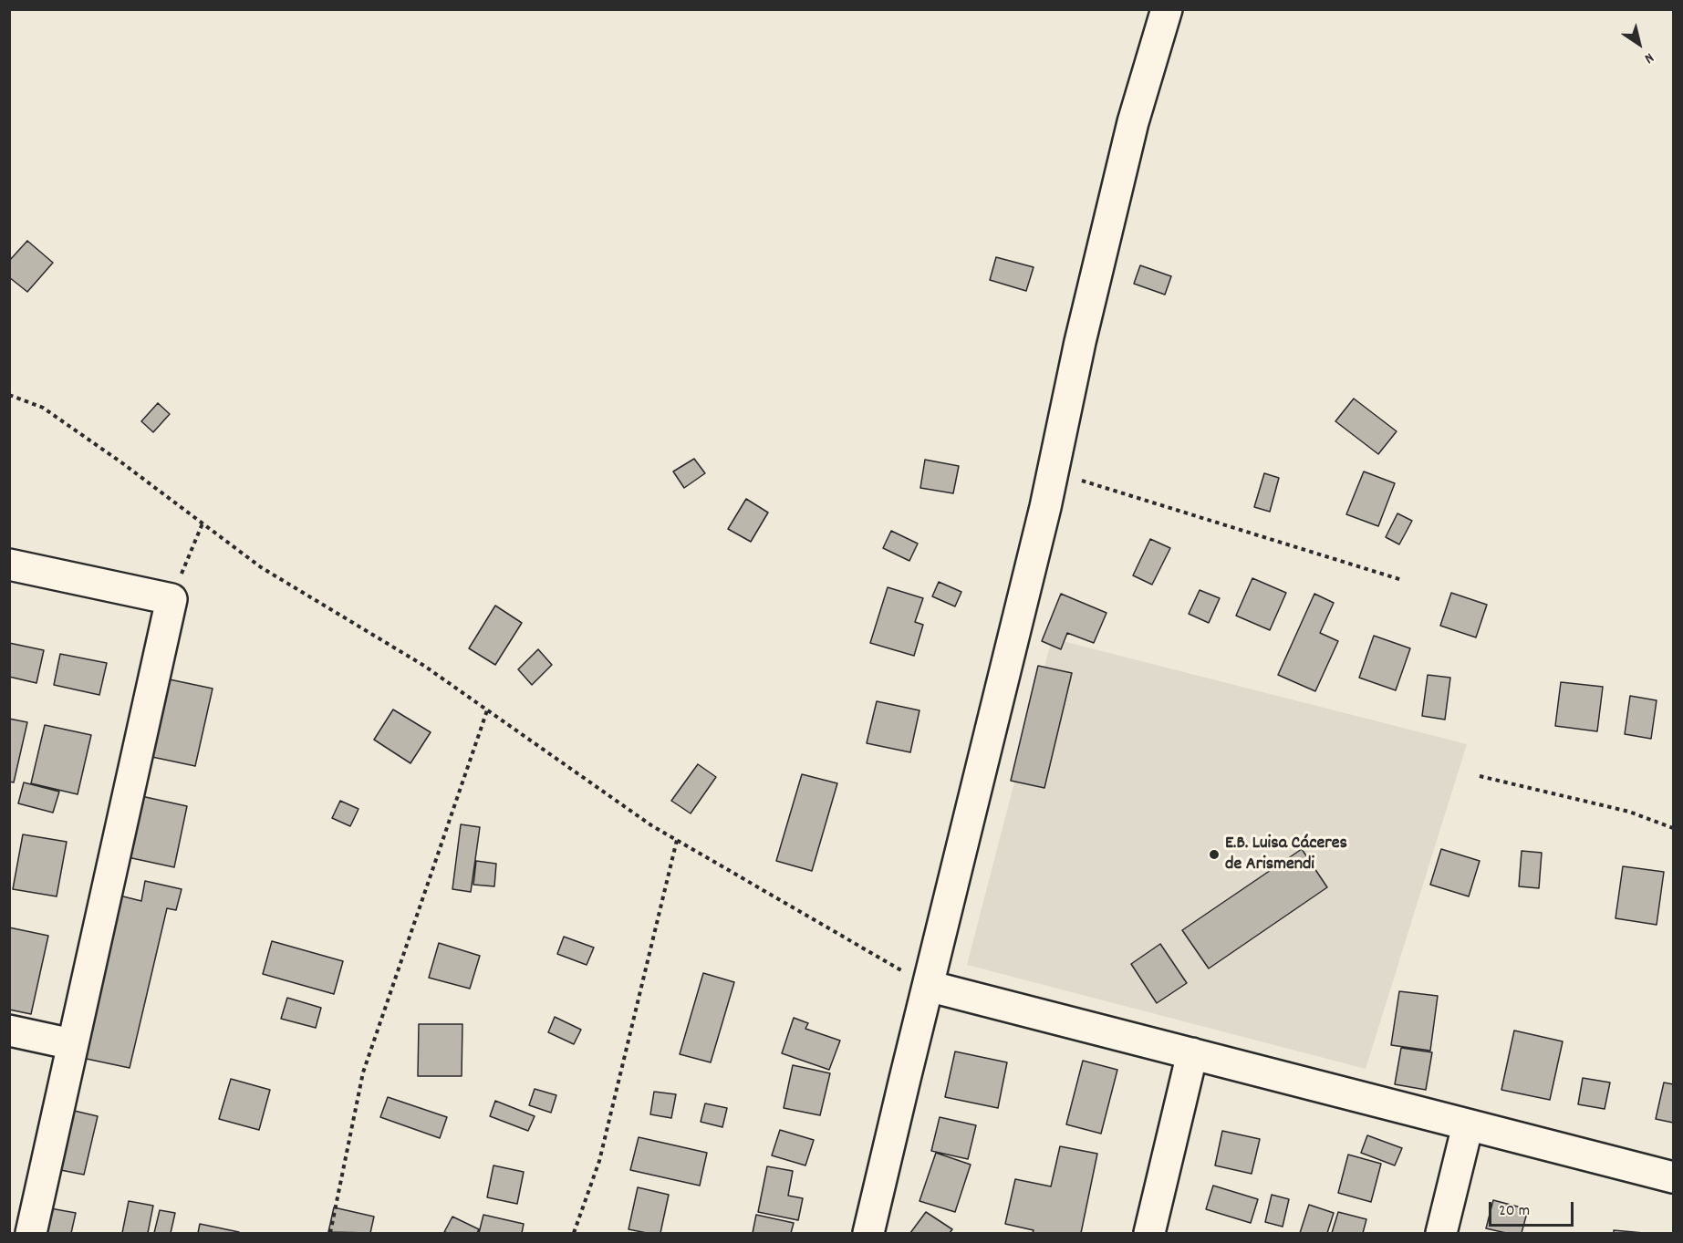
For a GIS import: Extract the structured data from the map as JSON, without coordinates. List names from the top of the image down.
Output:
{
  "places": ["E.B. Luisa Cáceres de Arismendi"],
  "scale_bar": "20 m",
  "north": "bottom right"
}
